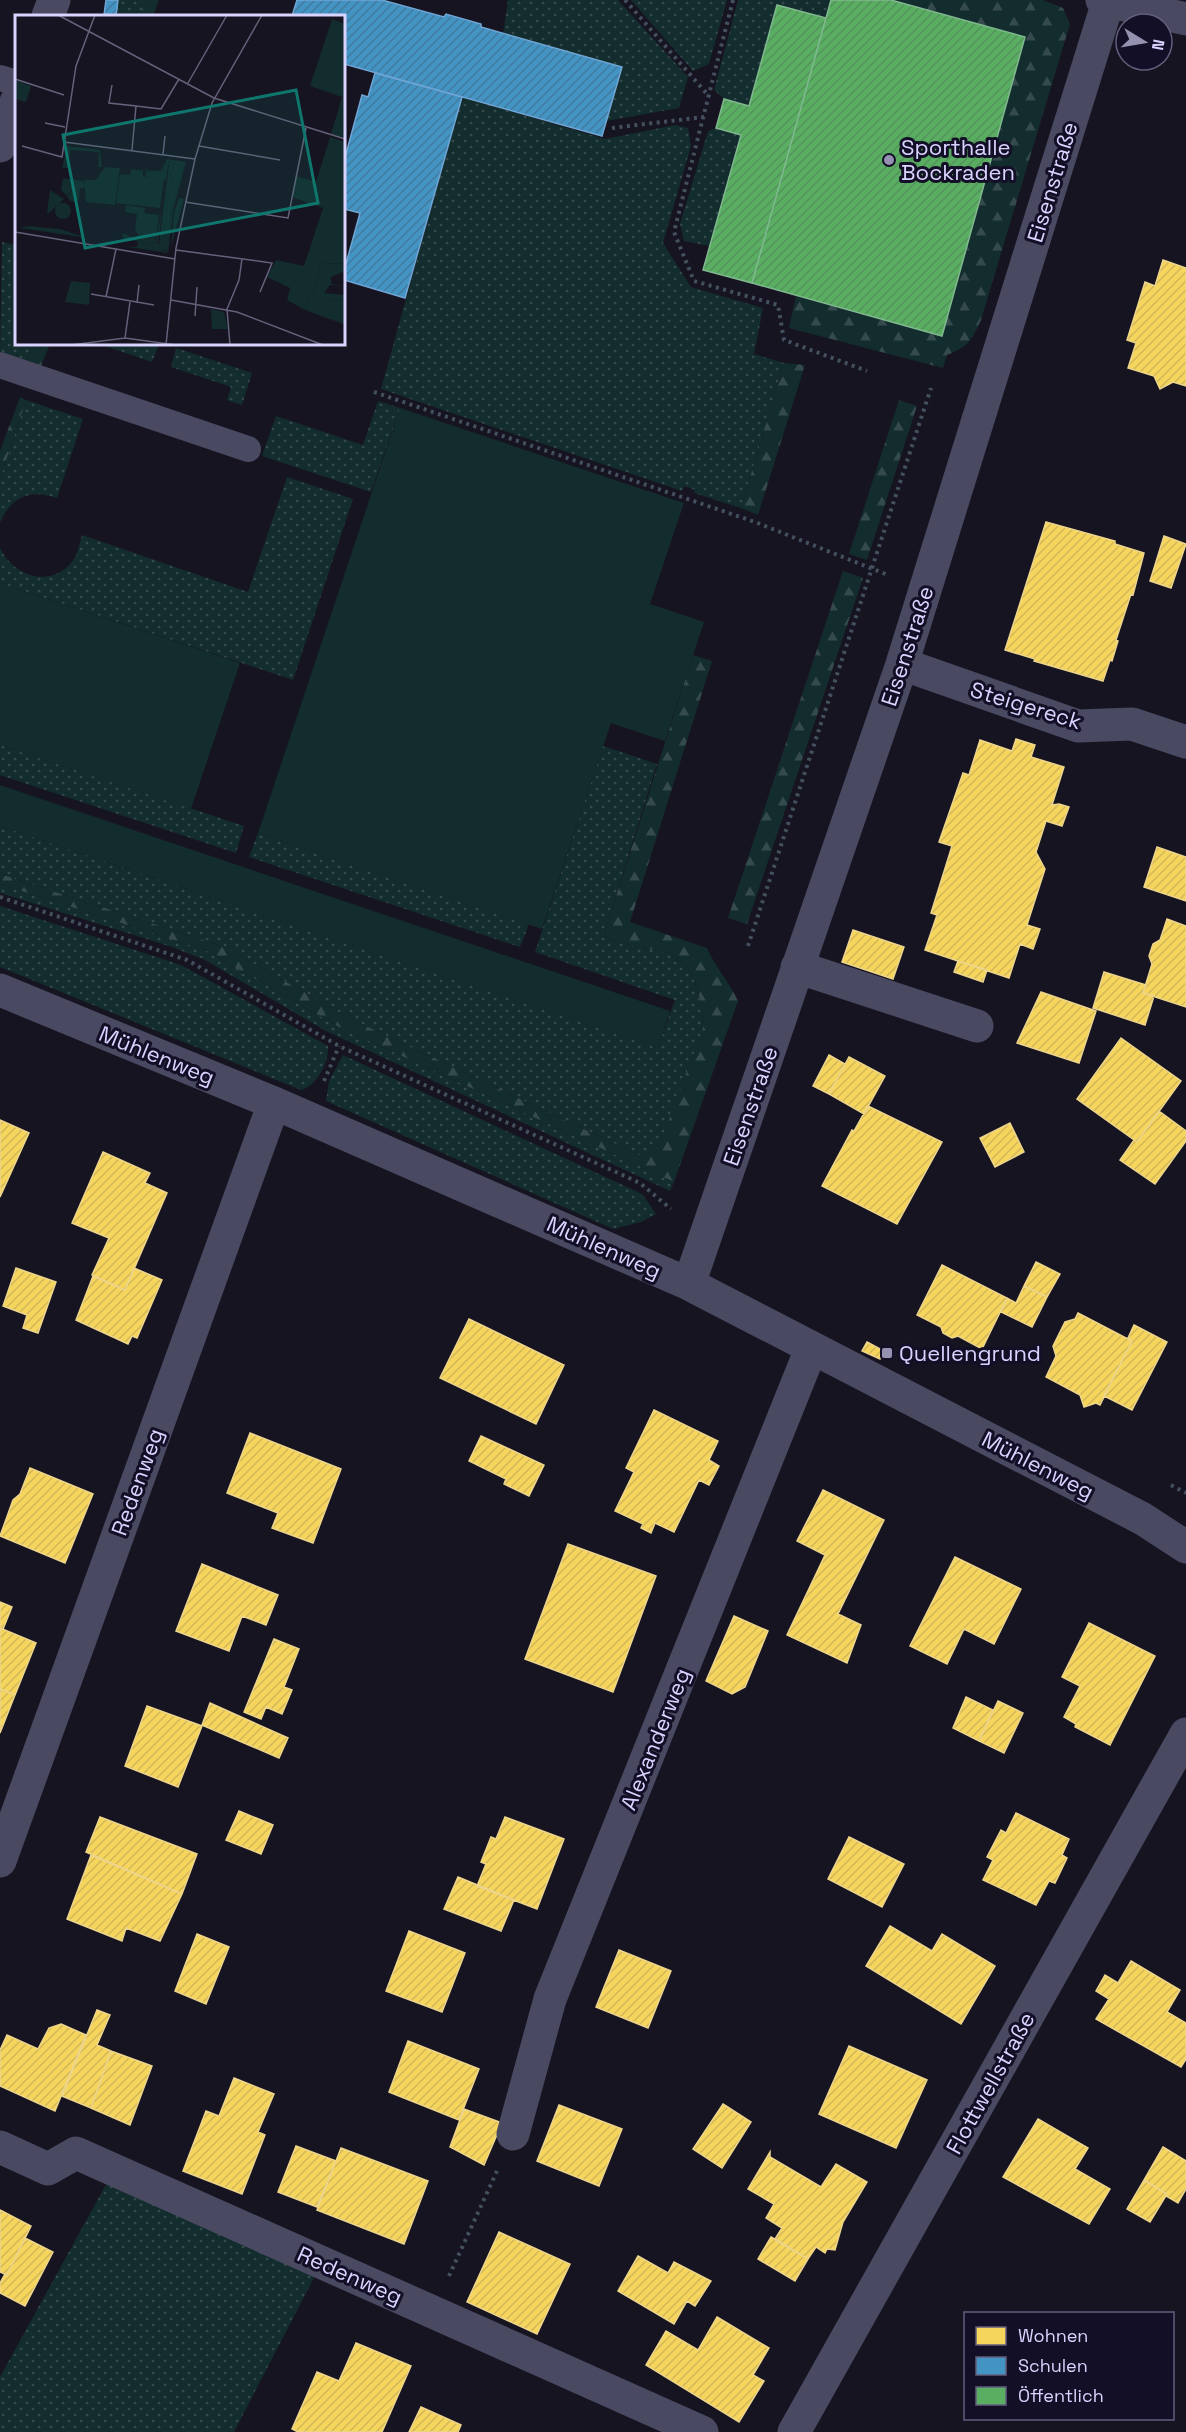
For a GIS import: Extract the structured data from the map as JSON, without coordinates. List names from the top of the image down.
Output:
{
  "streets": {
    "street": [
      "Eisenstraße",
      "Steigereck",
      "Mühlenweg",
      "Redenweg",
      "Alexanderweg",
      "Flottwellstraße"
    ]
  },
  "crossings": [
    ["Eisenstraße", "Steigereck"],
    ["Eisenstraße", "Mühlenweg"],
    ["Mühlenweg", "Redenweg"],
    ["Mühlenweg", "Alexanderweg"]
  ],
  "places": {
    "other": ["Sporthalle Bockraden"],
    "transit": ["Quellengrund"]
  },
  "legend": ["Wohnen", "Schulen", "Öffentlich"],
  "north": "right"
}
